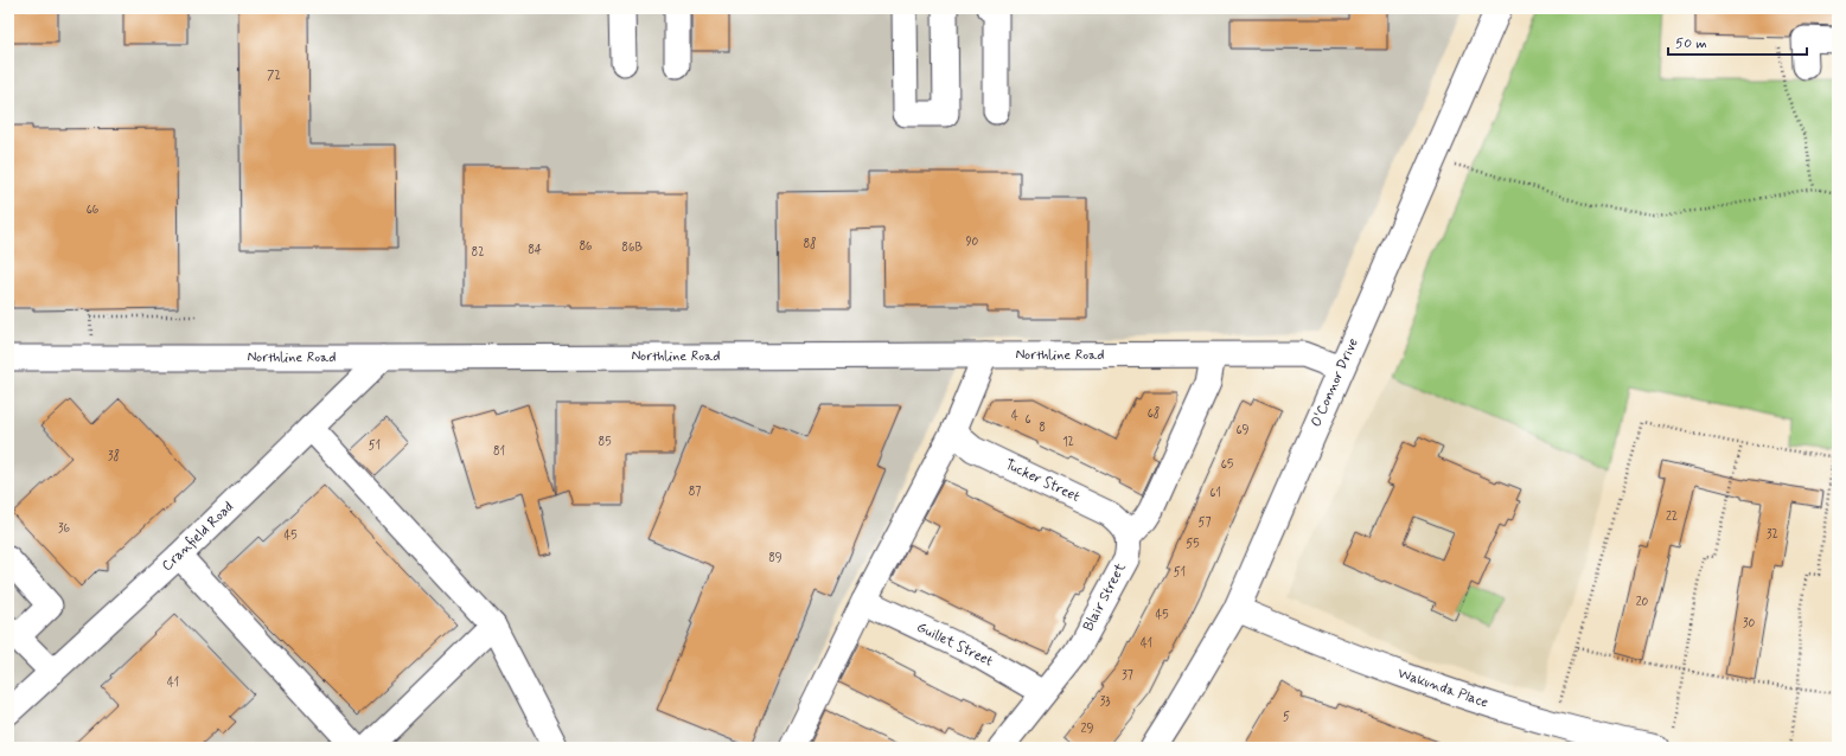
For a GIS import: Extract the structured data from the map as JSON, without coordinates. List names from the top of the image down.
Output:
{
  "streets": {
    "main road": ["O'Connor Drive"],
    "street": [
      "Northline Road",
      "Tucker Street",
      "Cranfield Road",
      "Blair Street",
      "Guillet Street",
      "Wakunda Place"
    ]
  },
  "crossings": [
    ["Northline Road", "O'Connor Drive"],
    ["Northline Road", "Cranfield Road"],
    ["O'Connor Drive", "Wakunda Place"],
    ["Tucker Street", "Blair Street"],
    ["Blair Street", "Guillet Street"]
  ],
  "house_numbers": [
    "72",
    "66",
    "90",
    "88",
    "86",
    "86B",
    "84",
    "82",
    "68",
    "4",
    "6",
    "8",
    "69",
    "85",
    "12",
    "51",
    "81",
    "38",
    "65",
    "87",
    "61",
    "22",
    "57",
    "36",
    "32",
    "45",
    "55",
    "89",
    "51",
    "20",
    "45",
    "30",
    "41",
    "37",
    "41",
    "33",
    "5",
    "29"
  ],
  "scale_bar": "50 m"
}
